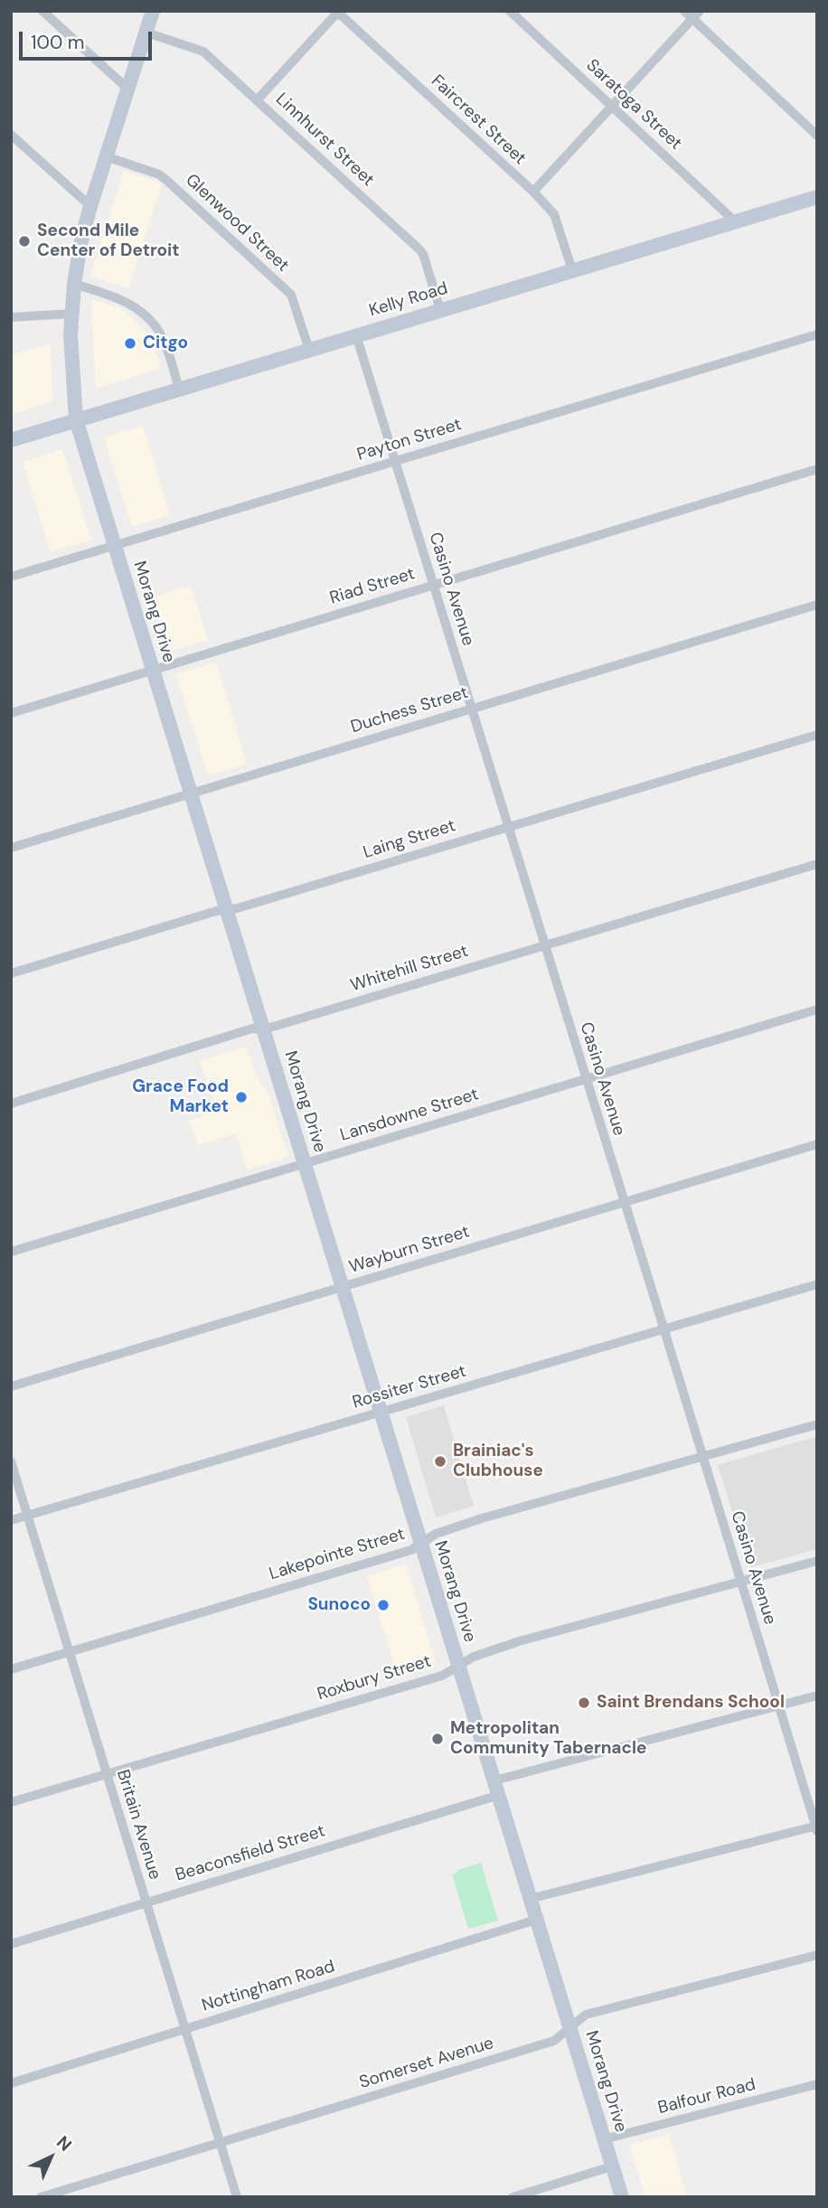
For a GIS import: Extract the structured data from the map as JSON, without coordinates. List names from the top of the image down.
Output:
{
  "streets": {
    "street": [
      "Saratoga Street",
      "Faircrest Street",
      "Linnhurst Street",
      "Glenwood Street",
      "Kelly Road",
      "Payton Street",
      "Riad Street",
      "Casino Avenue",
      "Morang Drive",
      "Duchess Street",
      "Laing Street",
      "Whitehill Street",
      "Lansdowne Street",
      "Wayburn Street",
      "Rossiter Street",
      "Lakepointe Street",
      "Roxbury Street",
      "Britain Avenue",
      "Beaconsfield Street",
      "Nottingham Road",
      "Somerset Avenue",
      "Balfour Road"
    ]
  },
  "crossings": [
    ["Saratoga Street", "Kelly Road"],
    ["Faircrest Street", "Kelly Road"],
    ["Linnhurst Street", "Kelly Road"],
    ["Linnhurst Street", "Morang Drive"],
    ["Glenwood Street", "Kelly Road"],
    ["Glenwood Street", "Morang Drive"],
    ["Kelly Road", "Casino Avenue"],
    ["Kelly Road", "Morang Drive"],
    ["Payton Street", "Casino Avenue"],
    ["Payton Street", "Morang Drive"],
    ["Riad Street", "Casino Avenue"],
    ["Riad Street", "Morang Drive"],
    ["Casino Avenue", "Duchess Street"],
    ["Casino Avenue", "Laing Street"],
    ["Casino Avenue", "Whitehill Street"],
    ["Casino Avenue", "Lansdowne Street"],
    ["Casino Avenue", "Wayburn Street"],
    ["Casino Avenue", "Rossiter Street"],
    ["Casino Avenue", "Lakepointe Street"],
    ["Casino Avenue", "Roxbury Street"],
    ["Morang Drive", "Duchess Street"],
    ["Morang Drive", "Laing Street"],
    ["Morang Drive", "Whitehill Street"],
    ["Morang Drive", "Lansdowne Street"],
    ["Morang Drive", "Wayburn Street"],
    ["Morang Drive", "Rossiter Street"],
    ["Morang Drive", "Lakepointe Street"],
    ["Morang Drive", "Roxbury Street"],
    ["Morang Drive", "Beaconsfield Street"],
    ["Morang Drive", "Nottingham Road"],
    ["Morang Drive", "Somerset Avenue"],
    ["Morang Drive", "Balfour Road"],
    ["Rossiter Street", "Britain Avenue"],
    ["Lakepointe Street", "Britain Avenue"],
    ["Roxbury Street", "Britain Avenue"],
    ["Britain Avenue", "Beaconsfield Street"],
    ["Britain Avenue", "Nottingham Road"],
    ["Britain Avenue", "Somerset Avenue"]
  ],
  "places": [
    "Second Mile Center of Detroit",
    "Citgo",
    "Grace Food Market",
    "Brainiac's Clubhouse",
    "Sunoco",
    "Saint Brendans School",
    "Metropolitan Community Tabernacle"
  ],
  "scale_bar": "100 m",
  "north": "top right"
}
